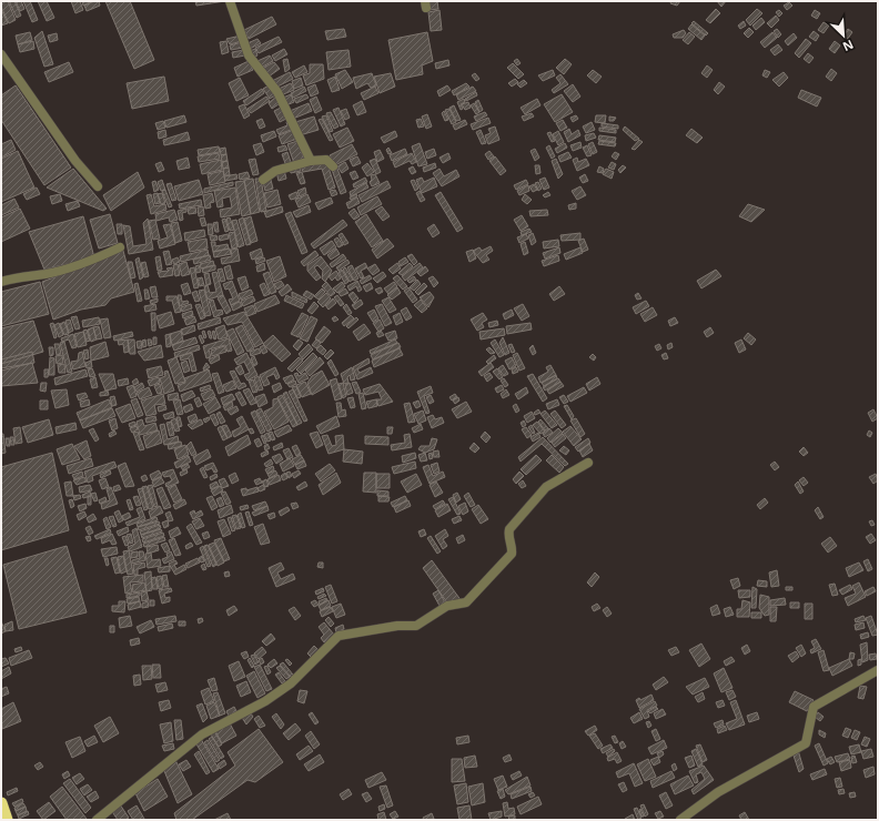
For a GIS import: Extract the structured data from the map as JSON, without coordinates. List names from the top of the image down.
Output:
{
  "north": "bottom right"
}
